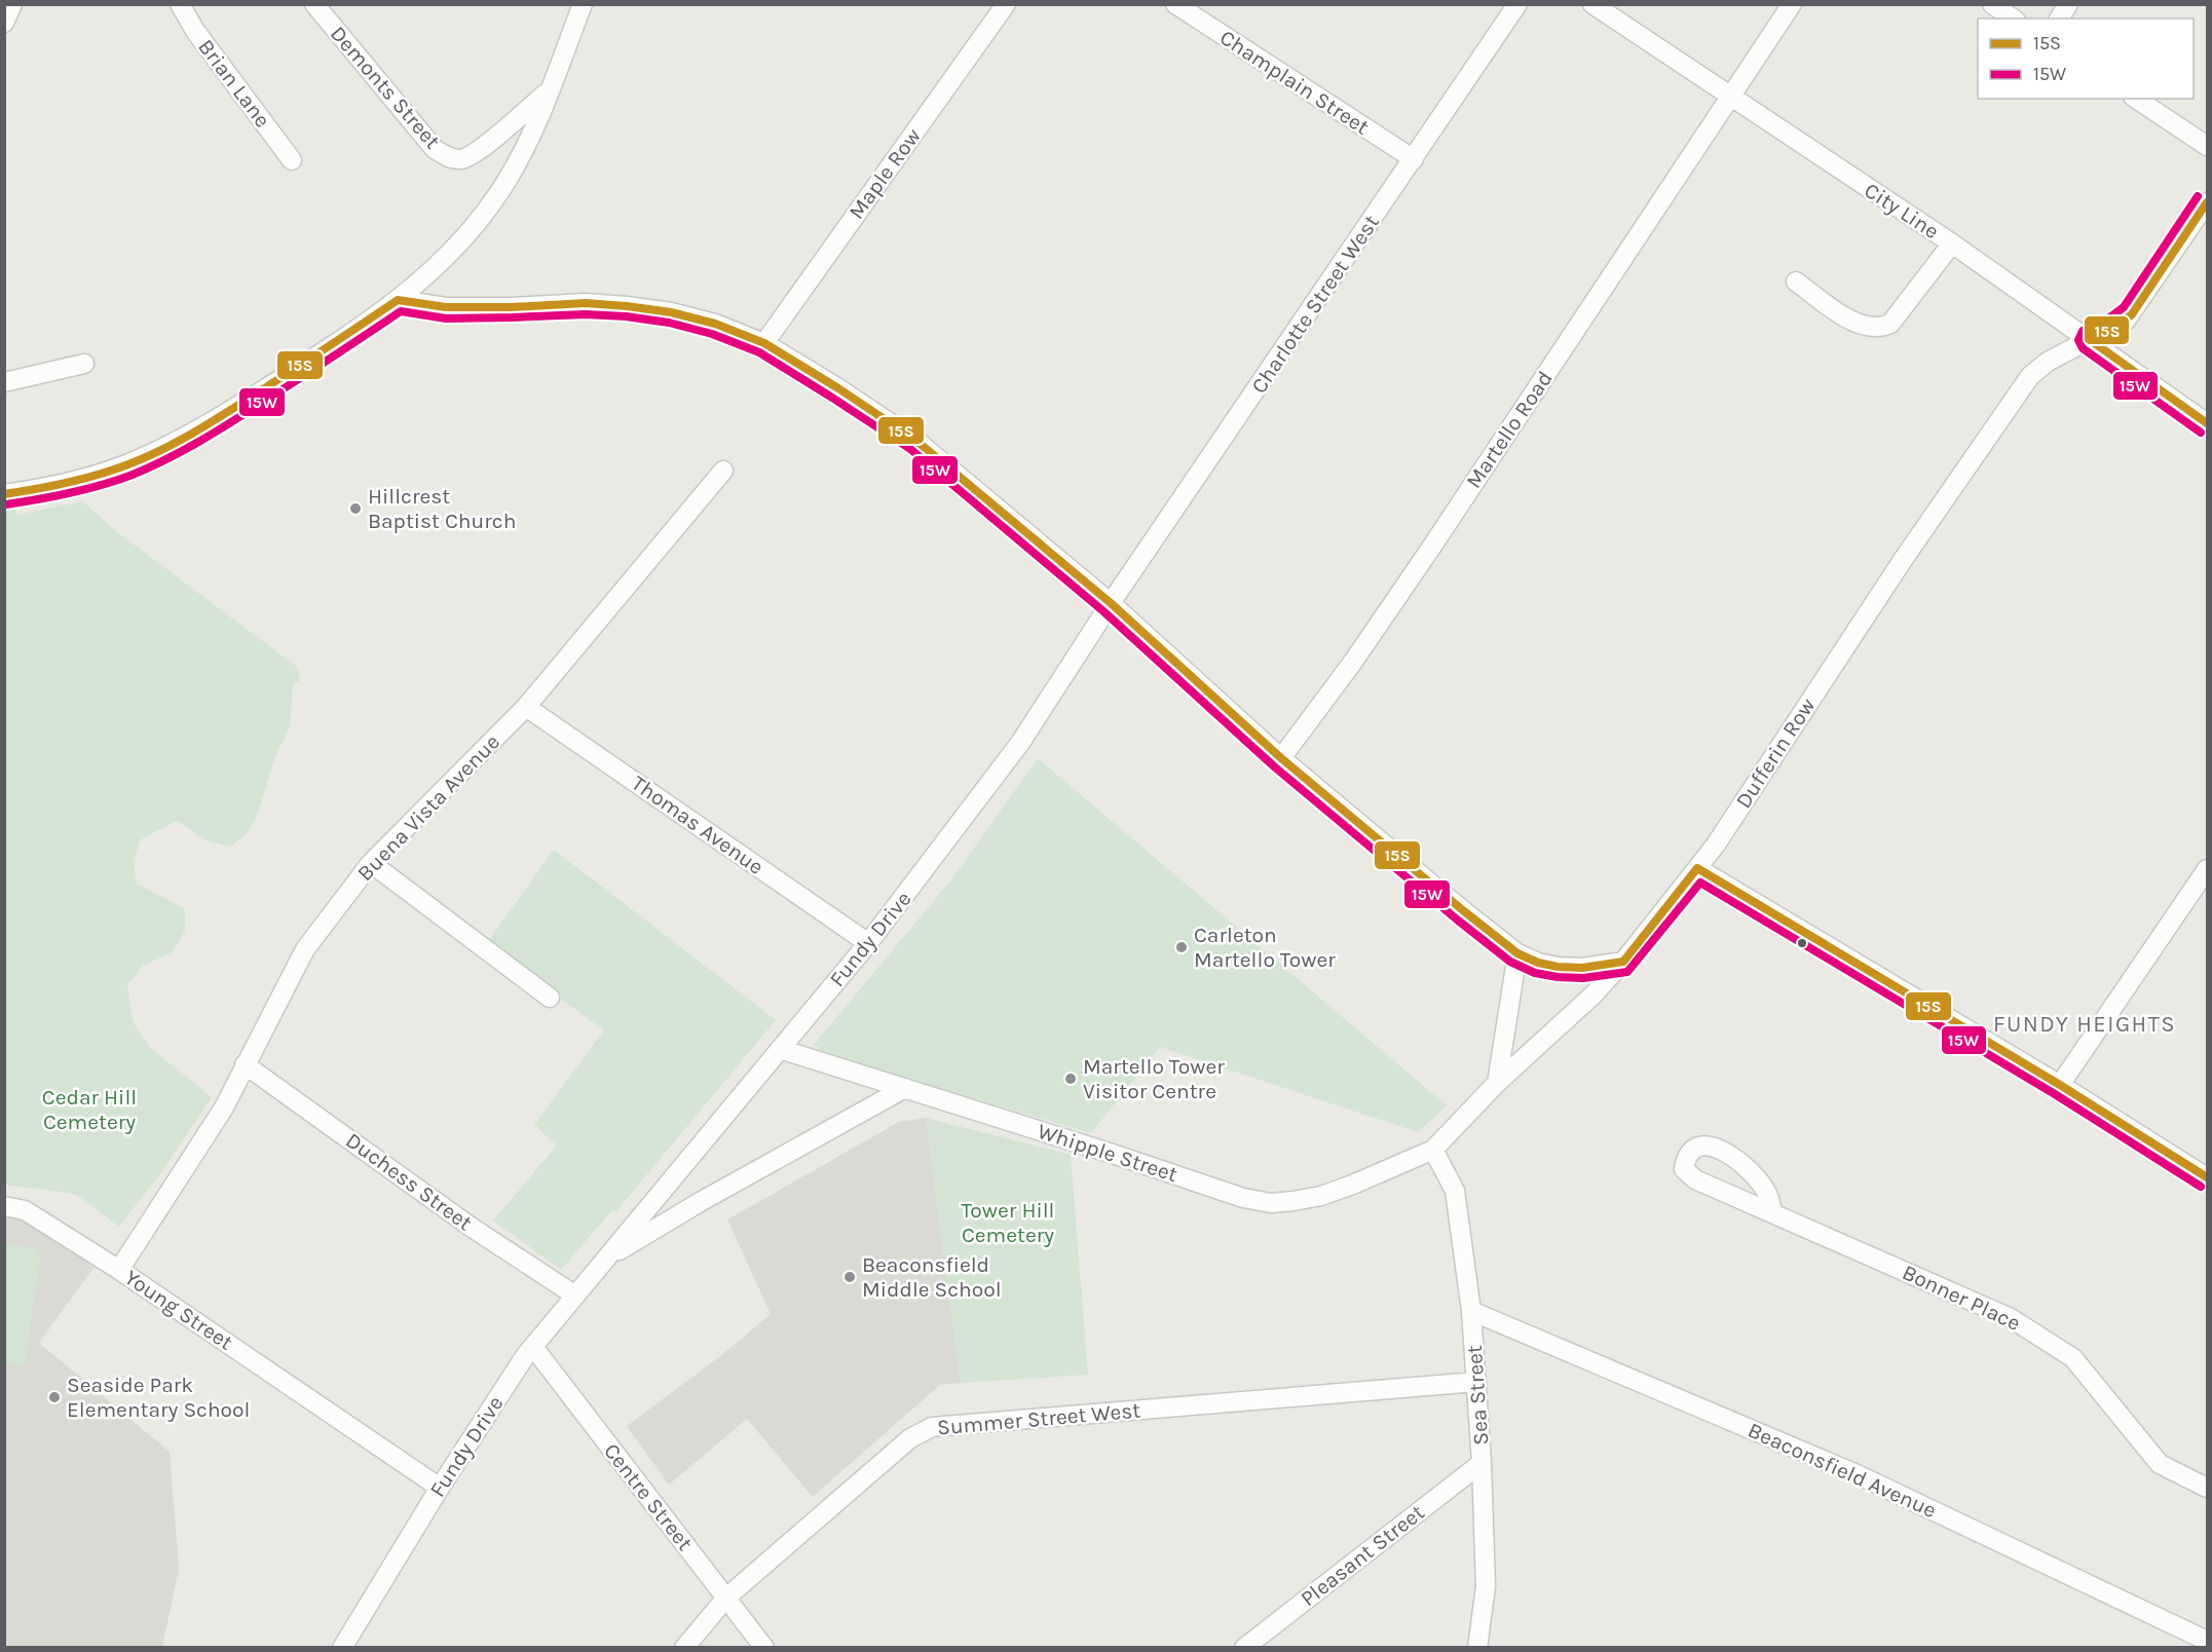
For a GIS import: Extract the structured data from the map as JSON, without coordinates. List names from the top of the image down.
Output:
{
  "streets": {
    "street": [
      "Champlain Street",
      "Brian Lane",
      "Demonts Street",
      "Maple Row",
      "City Line",
      "Charlotte Street West",
      "Martello Road",
      "Dufferin Row",
      "Buena Vista Avenue",
      "Thomas Avenue",
      "Fundy Drive",
      "Whipple Street",
      "Duchess Street",
      "Bonner Place",
      "Young Street",
      "Sea Street",
      "Summer Street West",
      "Beaconsfield Avenue",
      "Centre Street",
      "Pleasant Street"
    ]
  },
  "crossings": [
    ["Champlain Street", "Charlotte Street West"],
    ["City Line", "Martello Road"],
    ["City Line", "Dufferin Row"],
    ["Charlotte Street West", "Fundy Drive"],
    ["Dufferin Row", "Whipple Street"],
    ["Dufferin Row", "Sea Street"],
    ["Buena Vista Avenue", "Thomas Avenue"],
    ["Buena Vista Avenue", "Duchess Street"],
    ["Buena Vista Avenue", "Young Street"],
    ["Thomas Avenue", "Fundy Drive"],
    ["Fundy Drive", "Whipple Street"],
    ["Fundy Drive", "Duchess Street"],
    ["Fundy Drive", "Young Street"],
    ["Fundy Drive", "Centre Street"],
    ["Whipple Street", "Sea Street"],
    ["Sea Street", "Summer Street West"],
    ["Sea Street", "Beaconsfield Avenue"],
    ["Sea Street", "Pleasant Street"],
    ["Summer Street West", "Centre Street"]
  ],
  "districts": ["FUNDY HEIGHTS"],
  "parks": ["Cedar Hill Cemetery", "Tower Hill Cemetery"],
  "places": [
    "Hillcrest Baptist Church",
    "Carleton Martello Tower",
    "Martello Tower Visitor Centre",
    "Beaconsfield Middle School",
    "Seaside Park Elementary School"
  ],
  "lines": ["transit line 15W", "transit line 15S"],
  "legend": ["15S", "15W"]
}
